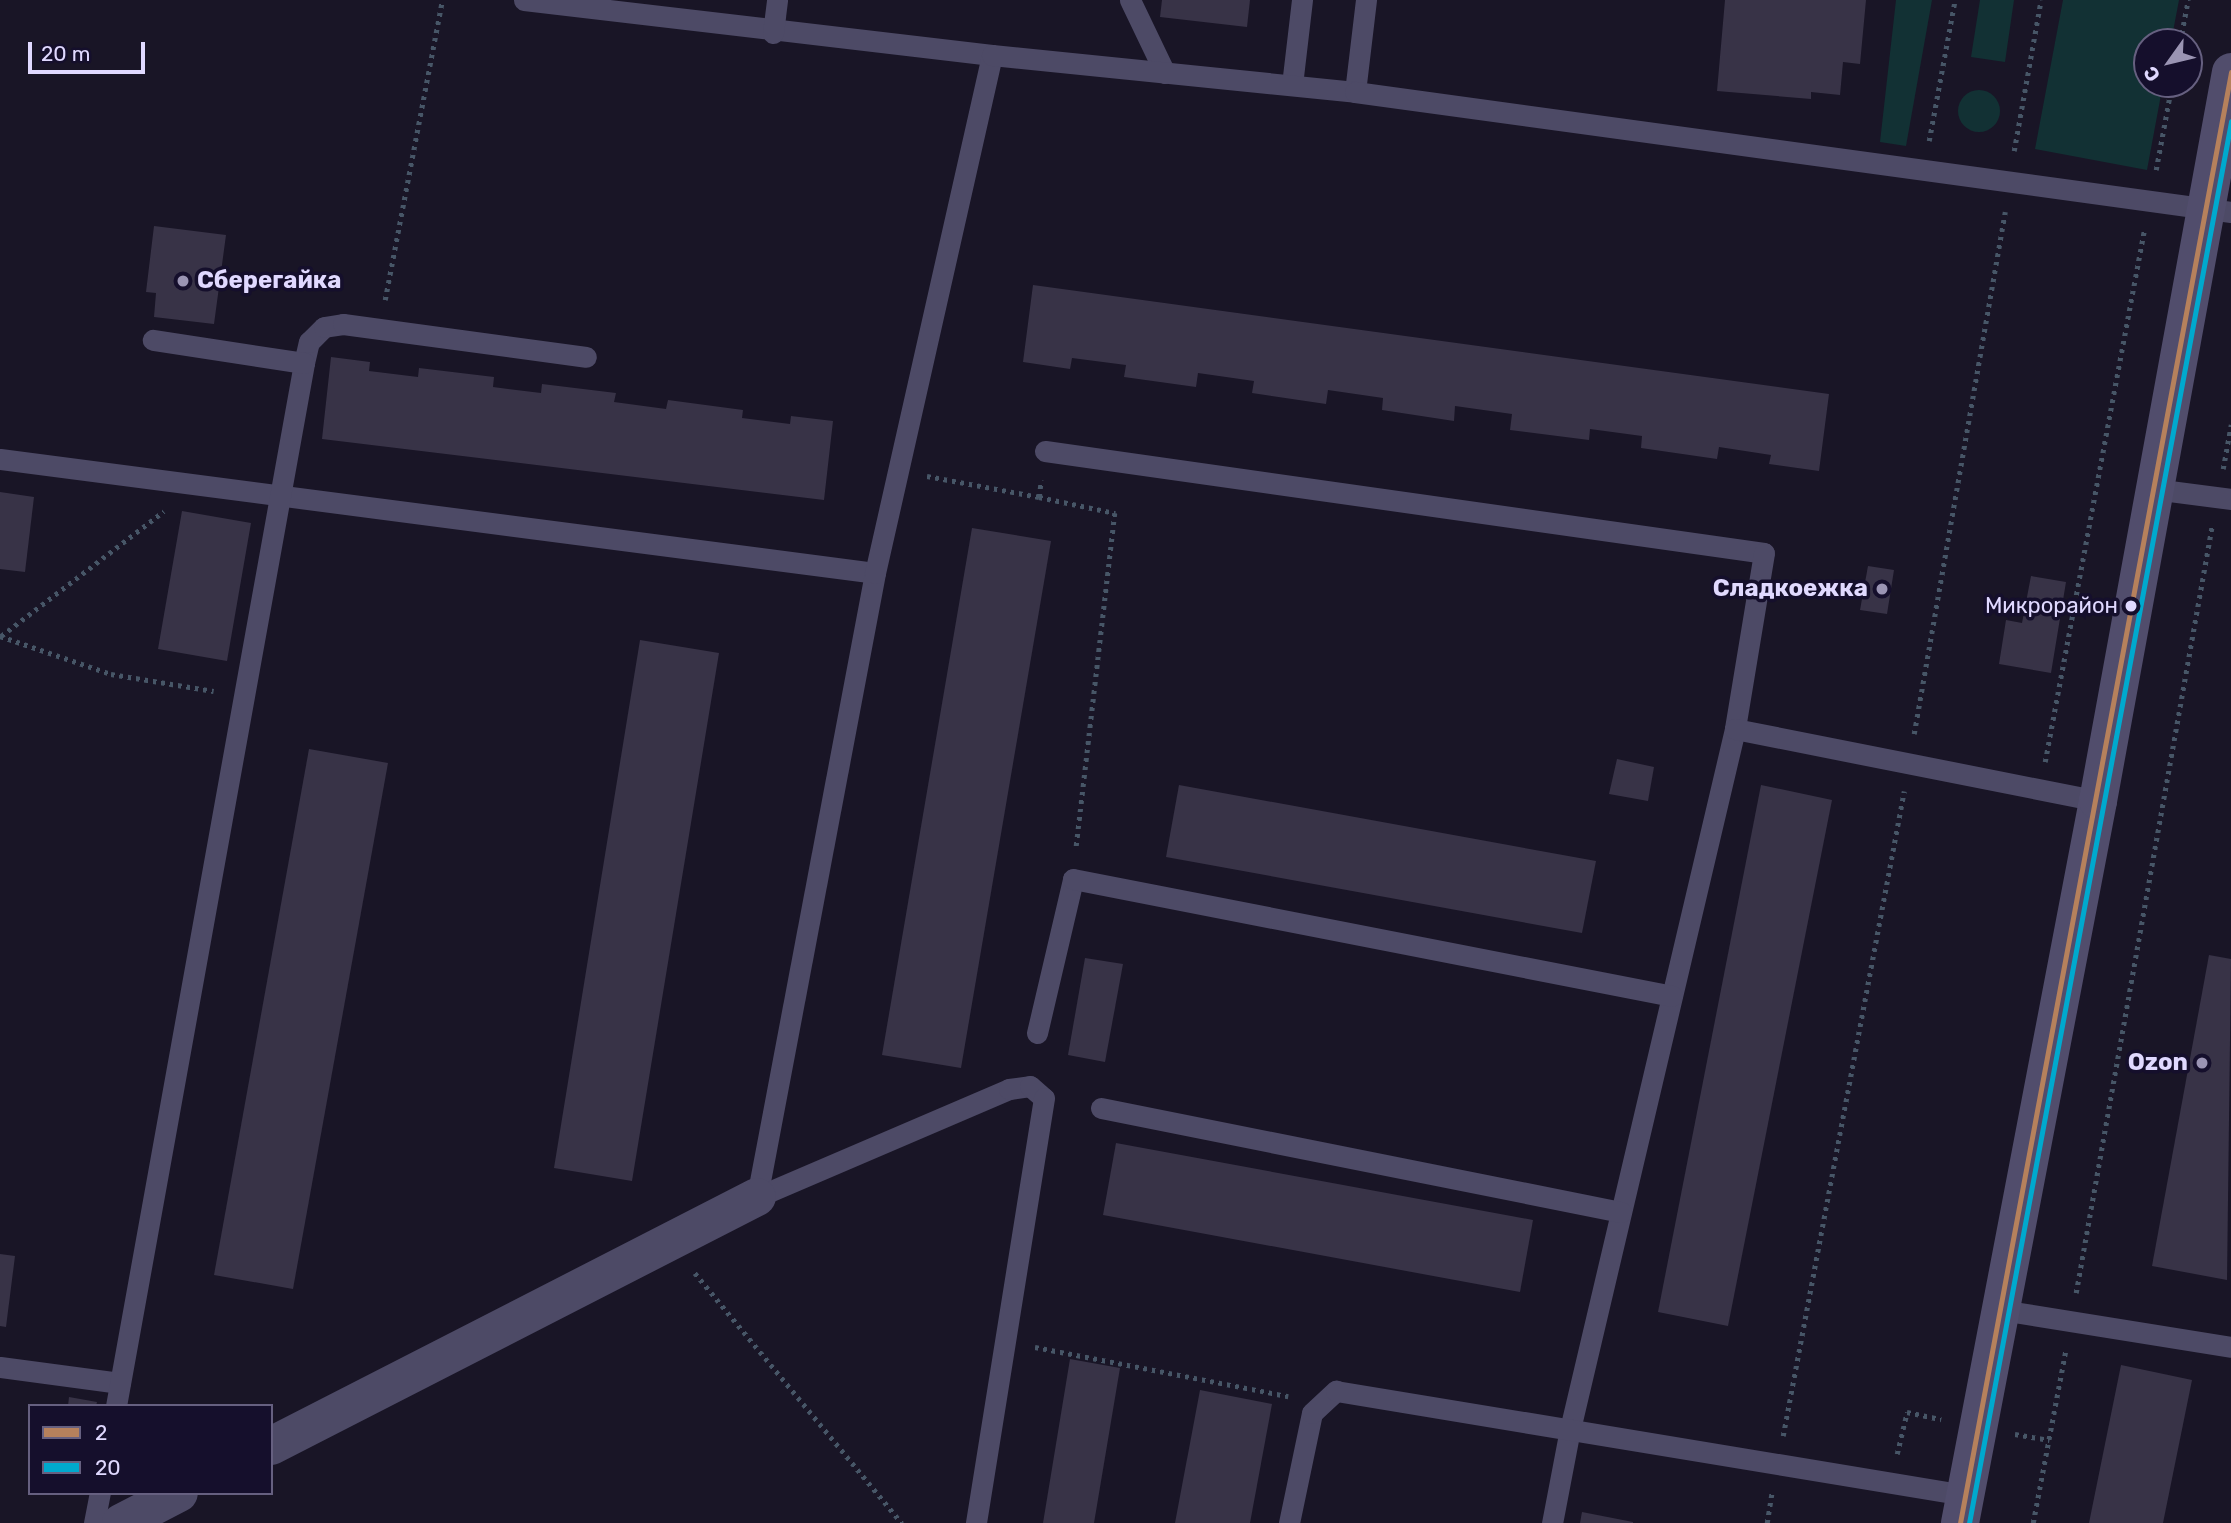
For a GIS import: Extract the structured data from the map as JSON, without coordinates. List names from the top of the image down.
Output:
{
  "places": [
    "Сберегайка",
    "Сладкоежка",
    "Микрорайон",
    "Ozon"
  ],
  "lines": ["transit line 2", "transit line 20"],
  "legend": ["2", "20"],
  "scale_bar": "20 m",
  "north": "bottom left"
}
